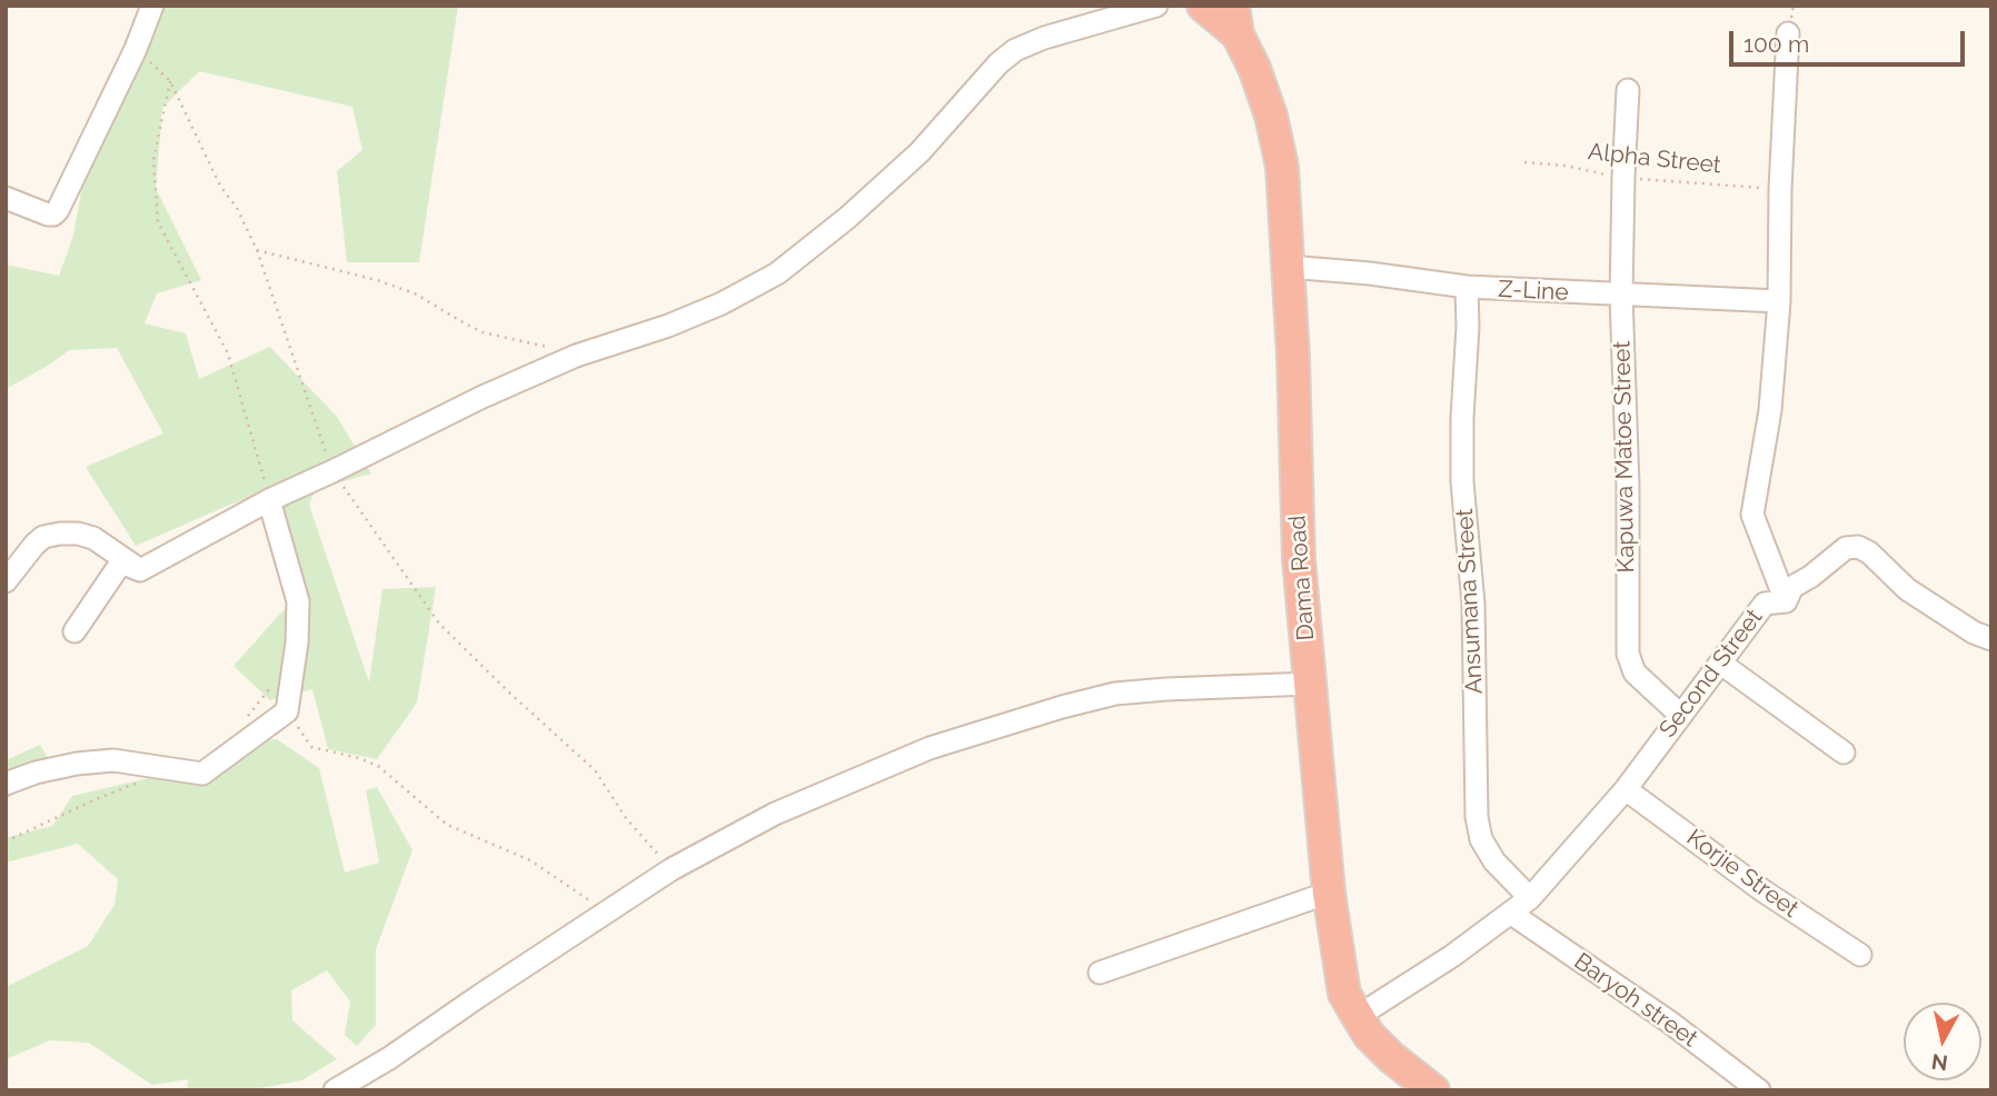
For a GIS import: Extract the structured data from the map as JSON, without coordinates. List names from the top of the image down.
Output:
{
  "streets": {
    "highway": ["Dama Road"],
    "street": [
      "Z-Line",
      "Kapuwa Matoe Street",
      "Ansumana Street",
      "Second Street",
      "Korjie Street",
      "Baryoh street"
    ],
    "path": ["Alpha Street"]
  },
  "crossings": [
    ["Alpha Street", "Kapuwa Matoe Street"],
    ["Alpha Street", "Second Street"],
    ["Z-Line", "Kapuwa Matoe Street"],
    ["Z-Line", "Dama Road"],
    ["Z-Line", "Ansumana Street"],
    ["Z-Line", "Second Street"],
    ["Kapuwa Matoe Street", "Second Street"],
    ["Dama Road", "Second Street"],
    ["Ansumana Street", "Second Street"],
    ["Second Street", "Korjie Street"],
    ["Second Street", "Baryoh street"]
  ],
  "scale_bar": "100 m",
  "north": "bottom"
}
